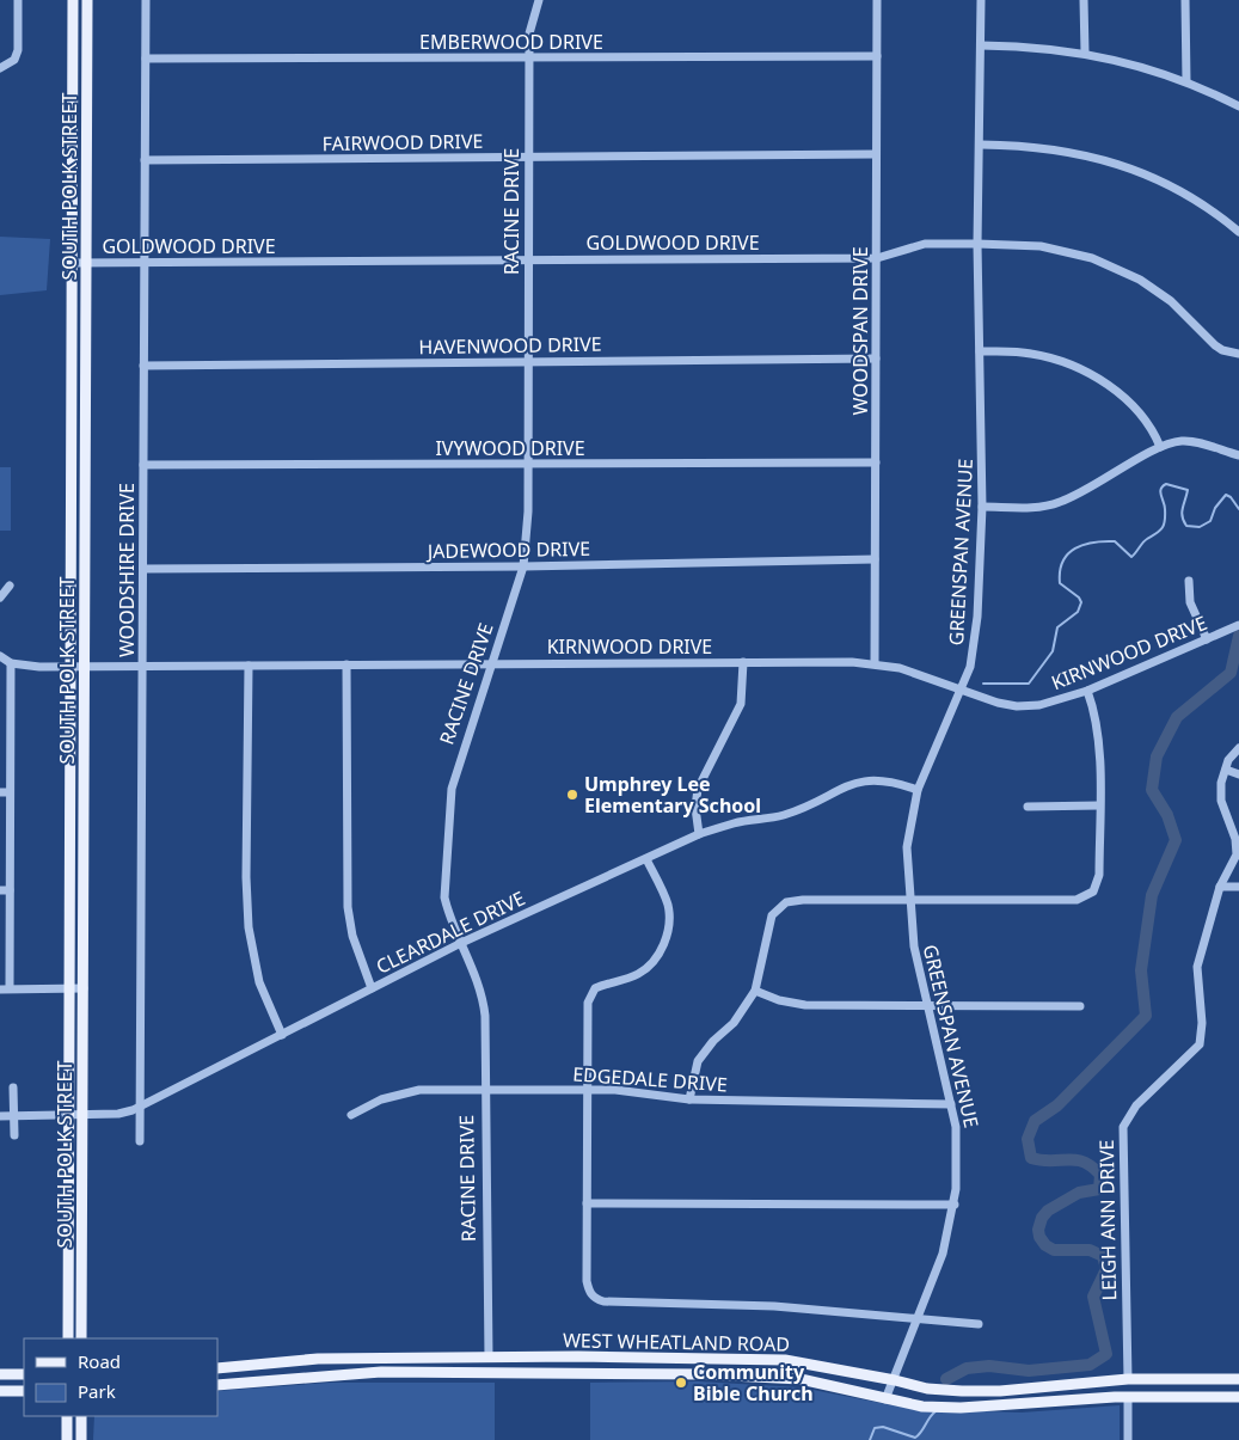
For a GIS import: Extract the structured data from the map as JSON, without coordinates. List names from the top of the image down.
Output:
{
  "streets": {
    "main road": ["SOUTH POLK STREET", "RACINE DRIVE", "WEST WHEATLAND ROAD"],
    "street": [
      "EMBERWOOD DRIVE",
      "FAIRWOOD DRIVE",
      "GOLDWOOD DRIVE",
      "WOODSPAN DRIVE",
      "HAVENWOOD DRIVE",
      "IVYWOOD DRIVE",
      "JADEWOOD DRIVE",
      "GREENSPAN AVENUE",
      "WOODSHIRE DRIVE",
      "KIRNWOOD DRIVE",
      "CLEARDALE DRIVE",
      "EDGEDALE DRIVE",
      "LEIGH ANN DRIVE"
    ]
  },
  "crossings": [
    ["EMBERWOOD DRIVE", "RACINE DRIVE"],
    ["EMBERWOOD DRIVE", "WOODSPAN DRIVE"],
    ["EMBERWOOD DRIVE", "WOODSHIRE DRIVE"],
    ["FAIRWOOD DRIVE", "RACINE DRIVE"],
    ["FAIRWOOD DRIVE", "WOODSPAN DRIVE"],
    ["FAIRWOOD DRIVE", "WOODSHIRE DRIVE"],
    ["SOUTH POLK STREET", "GOLDWOOD DRIVE"],
    ["SOUTH POLK STREET", "KIRNWOOD DRIVE"],
    ["SOUTH POLK STREET", "CLEARDALE DRIVE"],
    ["RACINE DRIVE", "GOLDWOOD DRIVE"],
    ["RACINE DRIVE", "HAVENWOOD DRIVE"],
    ["RACINE DRIVE", "IVYWOOD DRIVE"],
    ["RACINE DRIVE", "JADEWOOD DRIVE"],
    ["RACINE DRIVE", "KIRNWOOD DRIVE"],
    ["RACINE DRIVE", "CLEARDALE DRIVE"],
    ["RACINE DRIVE", "EDGEDALE DRIVE"],
    ["RACINE DRIVE", "WEST WHEATLAND ROAD"],
    ["GOLDWOOD DRIVE", "WOODSPAN DRIVE"],
    ["GOLDWOOD DRIVE", "GREENSPAN AVENUE"],
    ["GOLDWOOD DRIVE", "WOODSHIRE DRIVE"],
    ["WOODSPAN DRIVE", "HAVENWOOD DRIVE"],
    ["WOODSPAN DRIVE", "IVYWOOD DRIVE"],
    ["WOODSPAN DRIVE", "JADEWOOD DRIVE"],
    ["WOODSPAN DRIVE", "KIRNWOOD DRIVE"],
    ["HAVENWOOD DRIVE", "WOODSHIRE DRIVE"],
    ["IVYWOOD DRIVE", "WOODSHIRE DRIVE"],
    ["JADEWOOD DRIVE", "WOODSHIRE DRIVE"],
    ["GREENSPAN AVENUE", "KIRNWOOD DRIVE"],
    ["GREENSPAN AVENUE", "CLEARDALE DRIVE"],
    ["GREENSPAN AVENUE", "EDGEDALE DRIVE"],
    ["GREENSPAN AVENUE", "WEST WHEATLAND ROAD"],
    ["WOODSHIRE DRIVE", "KIRNWOOD DRIVE"],
    ["WOODSHIRE DRIVE", "CLEARDALE DRIVE"],
    ["LEIGH ANN DRIVE", "WEST WHEATLAND ROAD"]
  ],
  "places": ["Umphrey Lee Elementary School", "Community Bible Church"],
  "legend": ["Road", "Park"]
}
